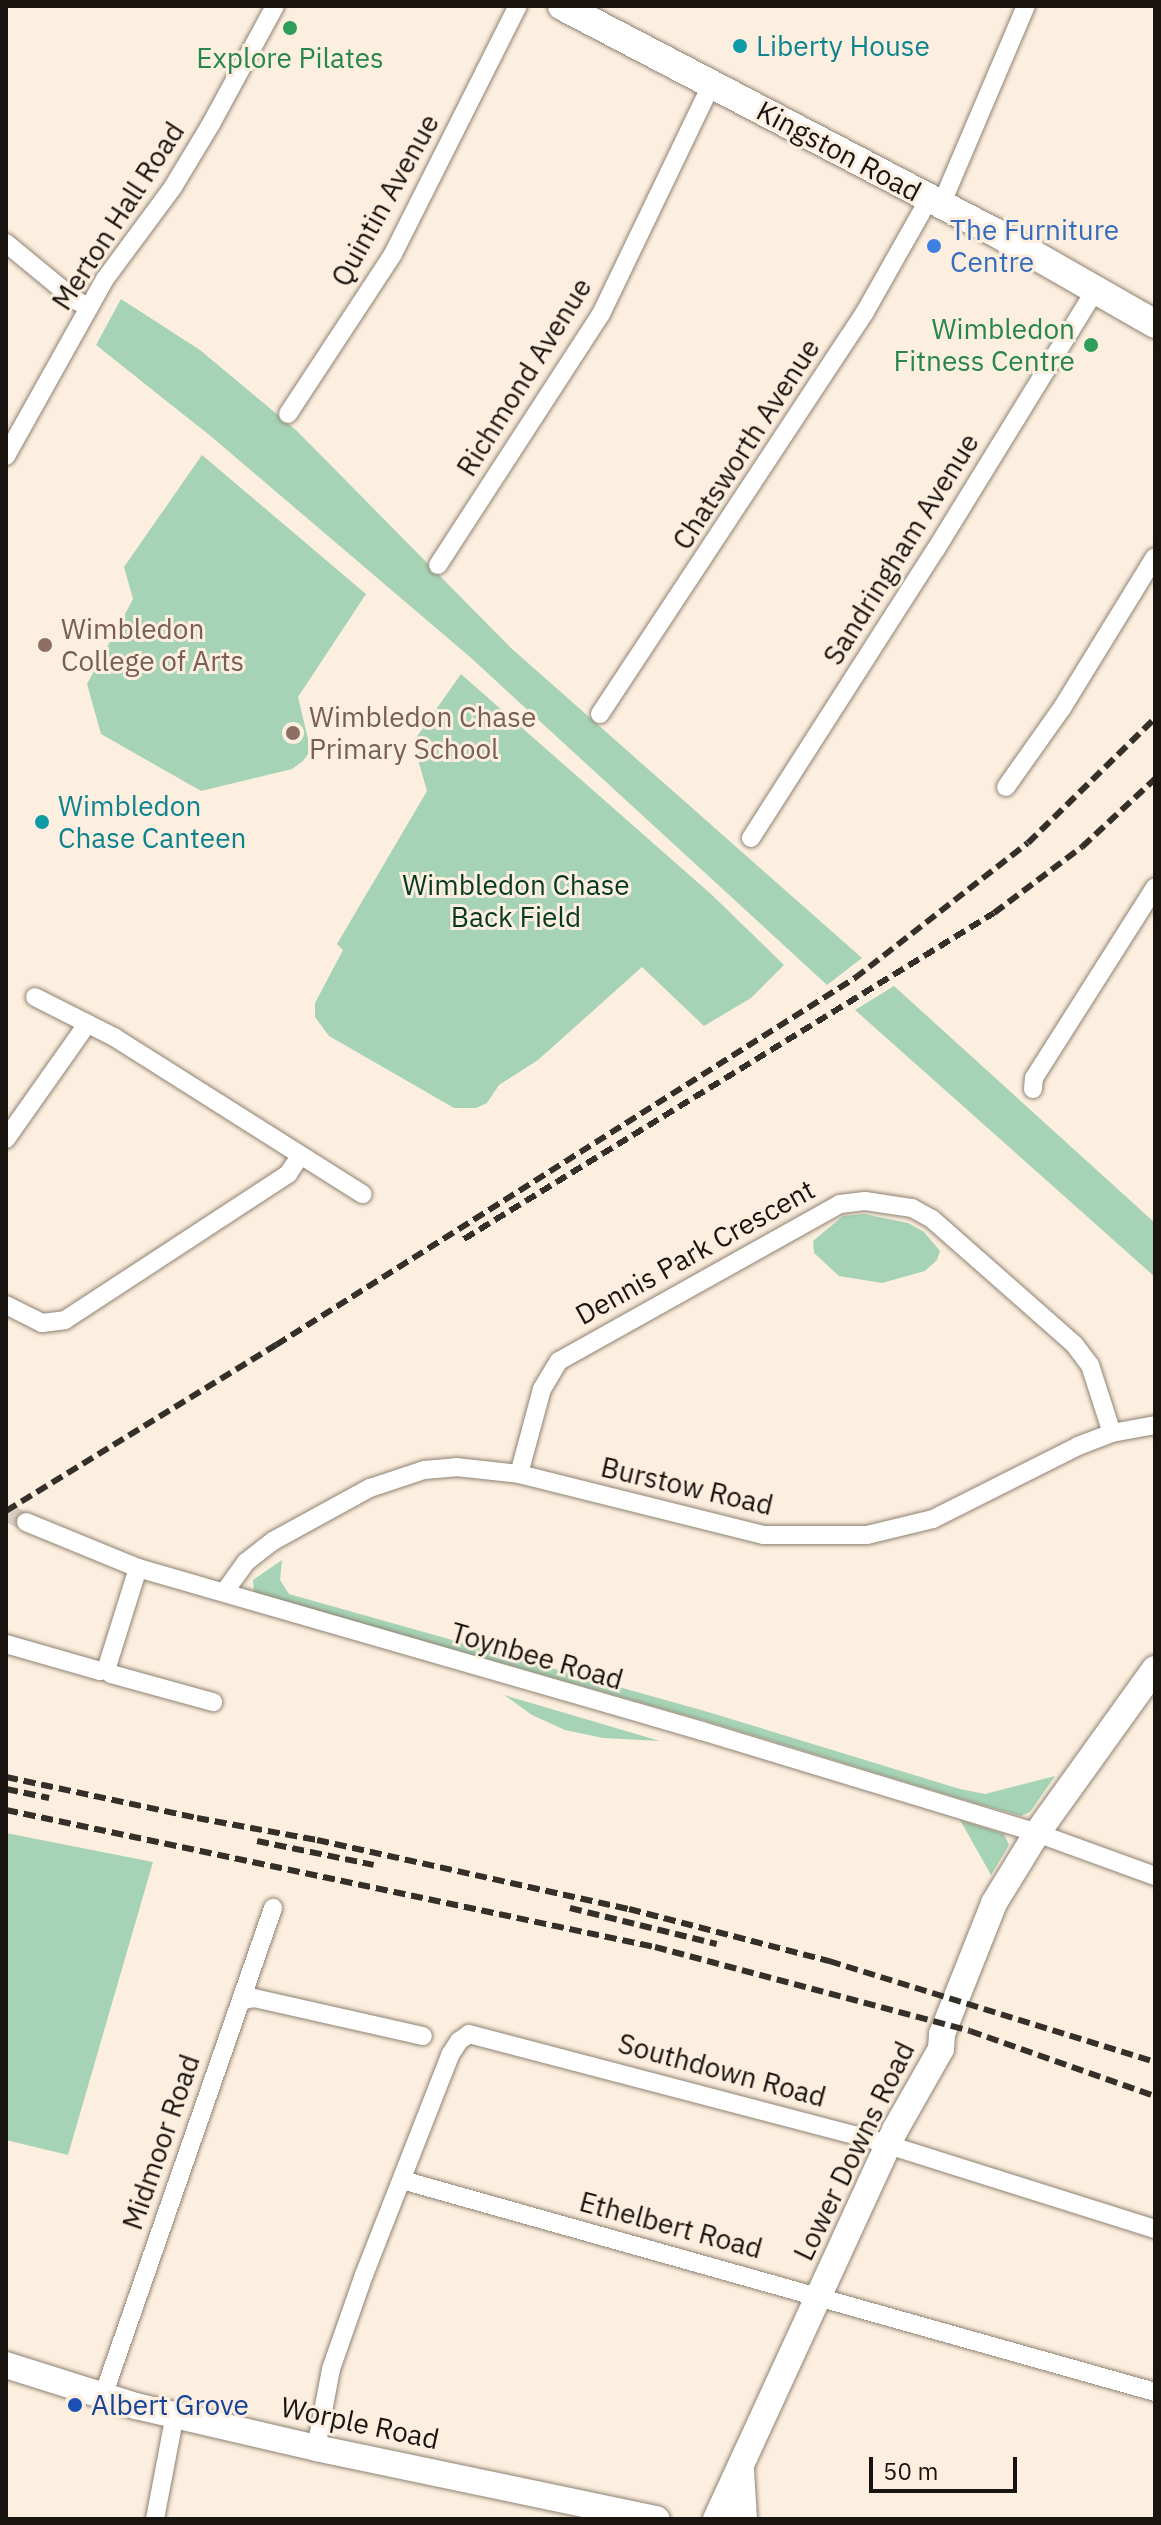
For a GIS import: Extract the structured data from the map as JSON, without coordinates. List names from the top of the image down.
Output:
{
  "streets": {
    "main road": ["Kingston Road"],
    "street": [
      "Quintin Avenue",
      "Merton Hall Road",
      "Richmond Avenue",
      "Chatsworth Avenue",
      "Sandringham Avenue",
      "Dennis Park Crescent",
      "Burstow Road",
      "Toynbee Road",
      "Southdown Road",
      "Midmoor Road",
      "Lower Downs Road",
      "Ethelbert Road",
      "Worple Road"
    ]
  },
  "crossings": [
    ["Kingston Road", "Richmond Avenue"],
    ["Kingston Road", "Chatsworth Avenue"],
    ["Kingston Road", "Sandringham Avenue"],
    ["Dennis Park Crescent", "Burstow Road"],
    ["Burstow Road", "Toynbee Road"],
    ["Toynbee Road", "Lower Downs Road"],
    ["Southdown Road", "Lower Downs Road"],
    ["Southdown Road", "Ethelbert Road"],
    ["Midmoor Road", "Worple Road"],
    ["Lower Downs Road", "Ethelbert Road"]
  ],
  "parks": ["Wimbledon Chase Back Field"],
  "places": [
    "Explore Pilates",
    "Liberty House",
    "The Furniture Centre",
    "Wimbledon Fitness Centre",
    "Wimbledon College of Arts",
    "Wimbledon Chase Primary School",
    "Wimbledon Chase Canteen",
    "Albert Grove"
  ],
  "scale_bar": "50 m"
}
